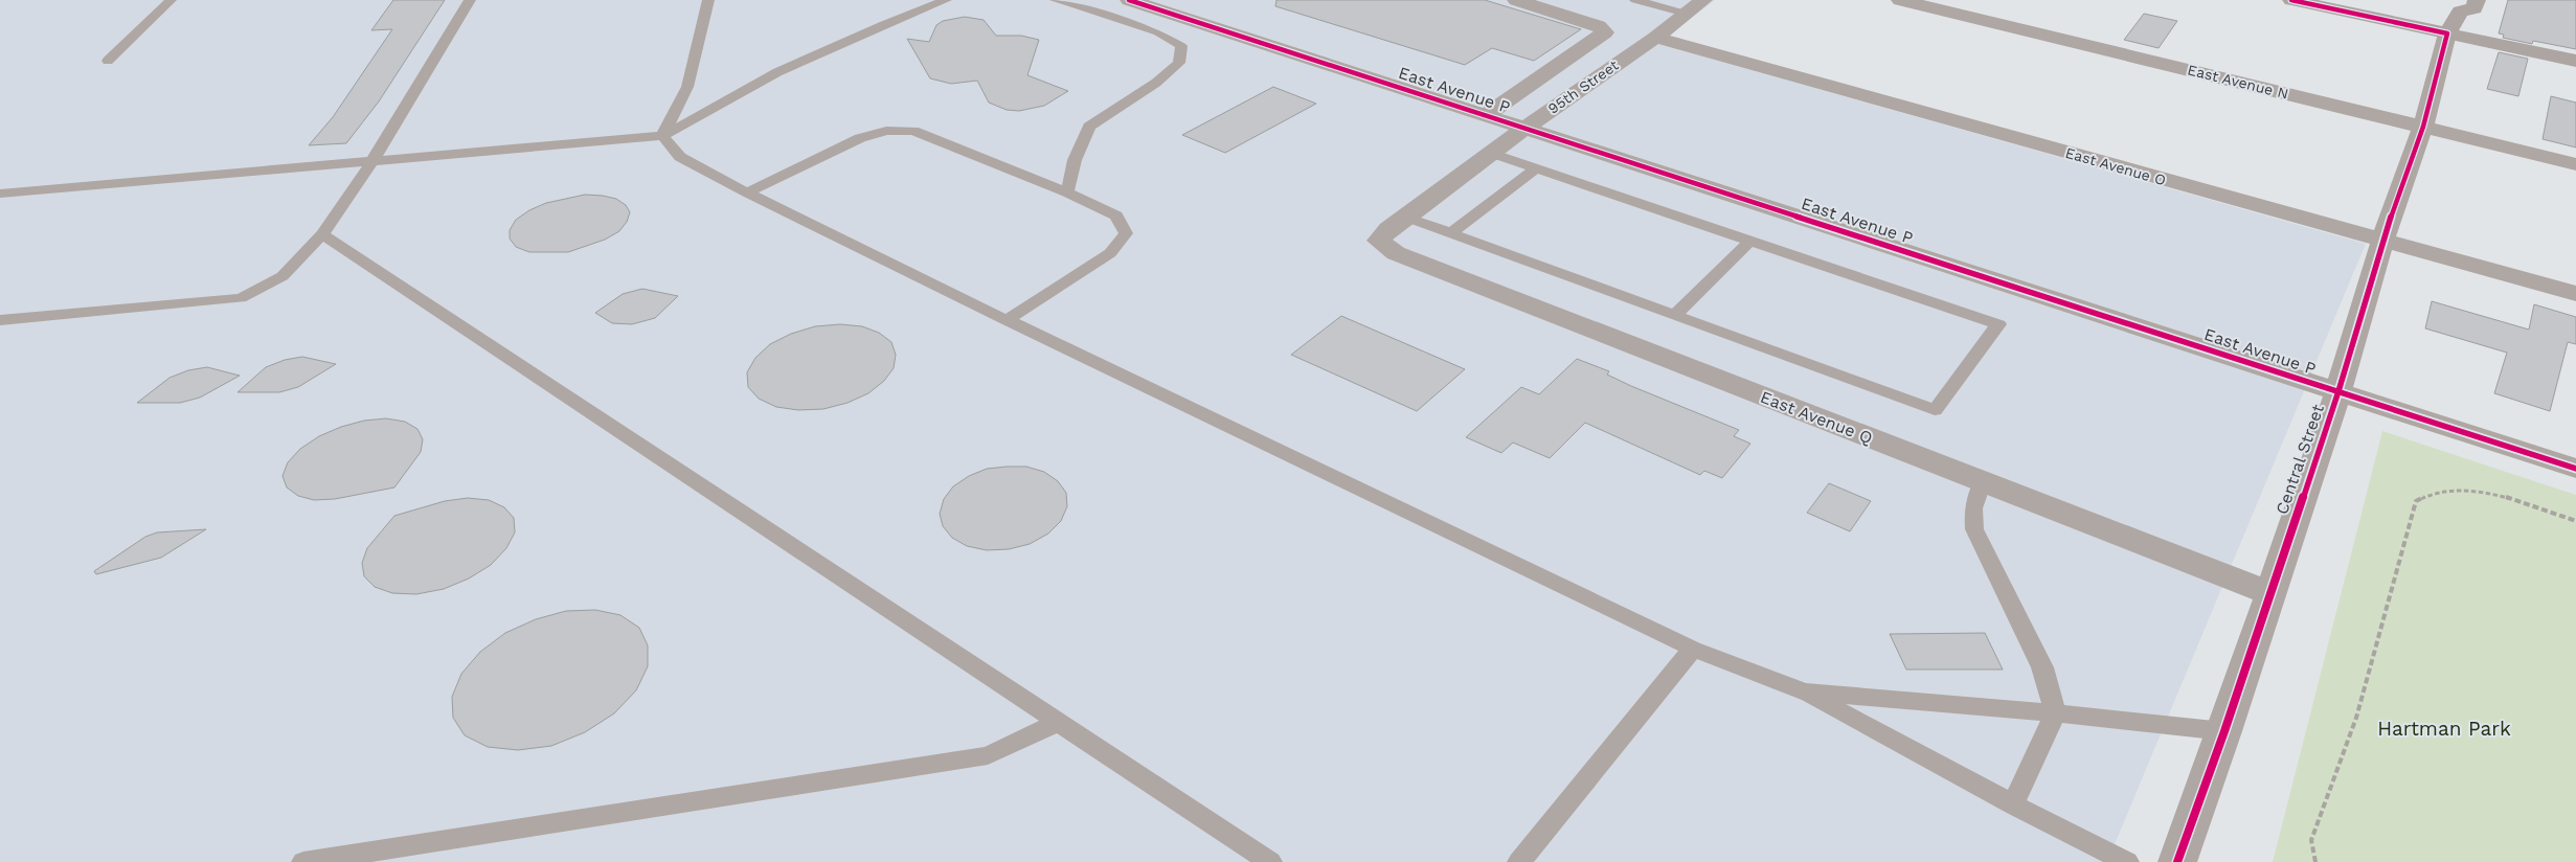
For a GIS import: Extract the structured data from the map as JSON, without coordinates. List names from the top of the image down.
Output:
{
  "streets": {
    "main road": ["Central Street"],
    "street": [
      "East Avenue N",
      "95th Street",
      "East Avenue P",
      "East Avenue O",
      "East Avenue Q"
    ]
  },
  "crossings": [
    ["East Avenue N", "Central Street"],
    ["95th Street", "East Avenue P"],
    ["95th Street", "East Avenue O"],
    ["95th Street", "East Avenue Q"],
    ["East Avenue P", "Central Street"],
    ["East Avenue O", "Central Street"],
    ["East Avenue Q", "Central Street"]
  ],
  "parks": ["Hartman Park"]
}
